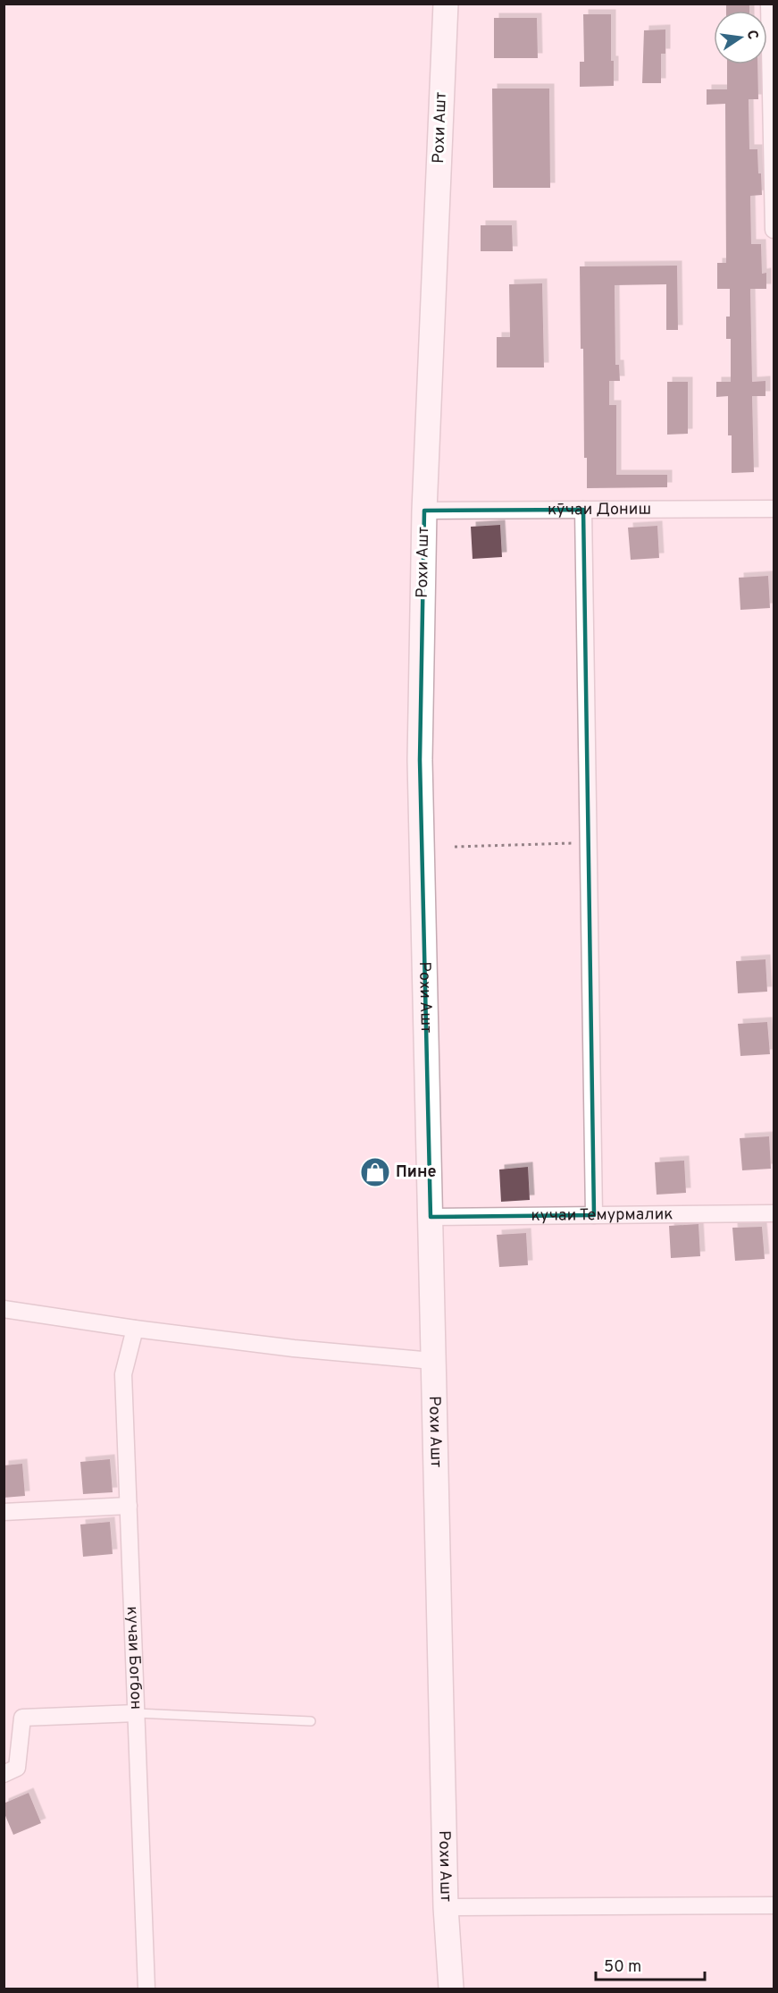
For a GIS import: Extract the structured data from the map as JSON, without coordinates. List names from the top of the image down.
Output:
{
  "streets": {
    "main road": ["Рохи Ашт"],
    "street": ["кӯчаи Дониш", "кучаи Темурмалик", "кучаи Богбон"]
  },
  "crossings": [
    ["Рохи Ашт", "кӯчаи Дониш"],
    ["Рохи Ашт", "кучаи Темурмалик"]
  ],
  "places": {
    "shop": ["Пине"]
  },
  "scale_bar": "50 m",
  "north": "right"
}
